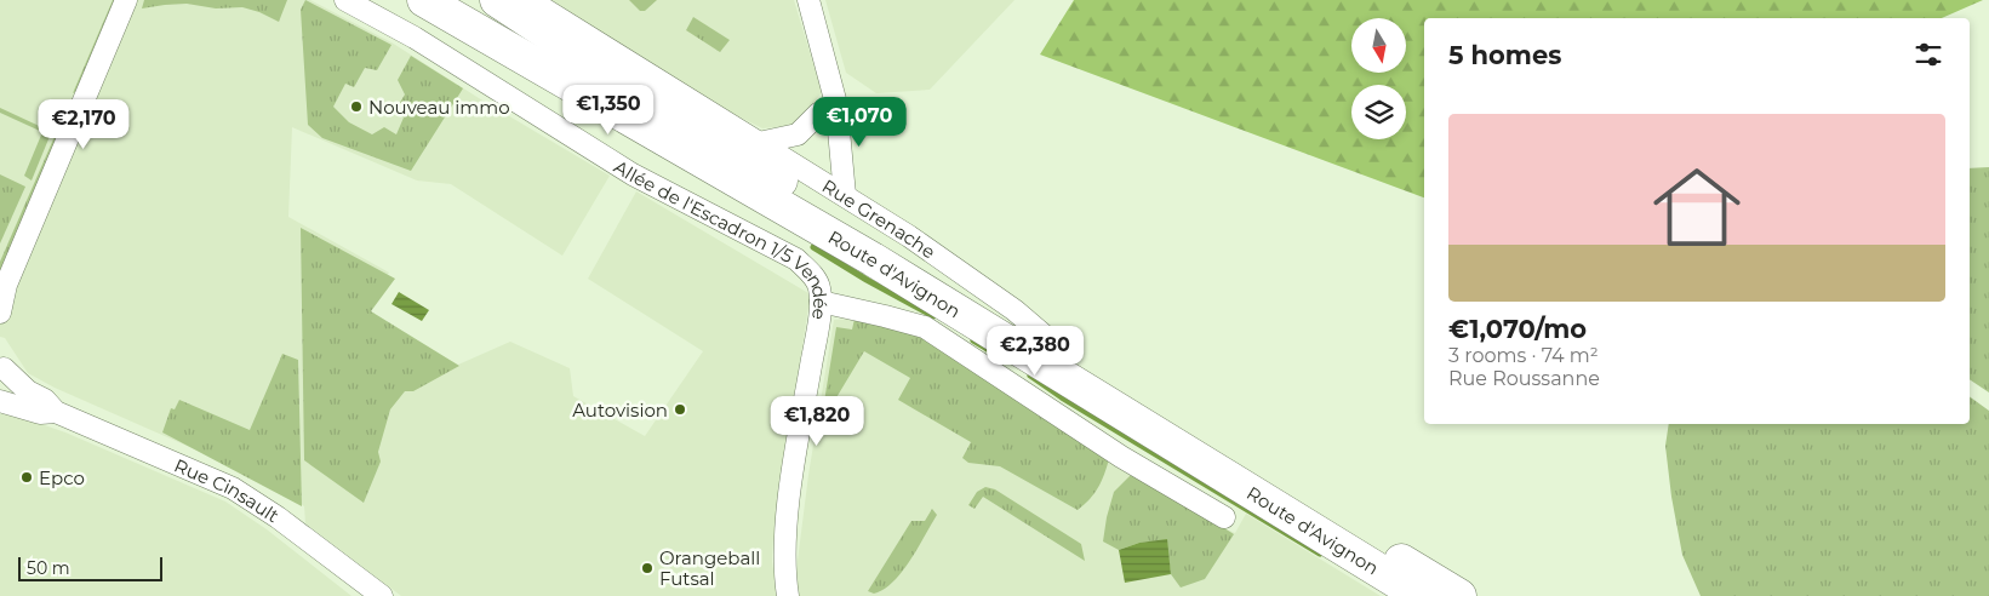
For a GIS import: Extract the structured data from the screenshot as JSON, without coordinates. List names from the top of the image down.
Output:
{
  "streets": {
    "main road": ["Route d'Avignon"],
    "street": ["Rue Grenache", "Allée de l'Escadron 1/5 Vendée", "Rue Cinsault"]
  },
  "crossings": [
    ["Rue Grenache", "Route d'Avignon"]
  ],
  "places": [
    "Nouveau immo",
    "Autovision",
    "Epco",
    "Orangeball Futsal"
  ],
  "scale_bar": "50 m",
  "north": "bottom",
  "page": {
    "heading": "5 homes",
    "price": [
      "€1,350",
      "€1,070",
      "€2,170",
      "€2,380",
      "€1,820"
    ],
    "list": [
      {
        "name": "€1,070/mo",
        "note": "3 rooms · 74 m² · Rue Roussanne"
      }
    ],
    "scale": "50 m"
  }
}
